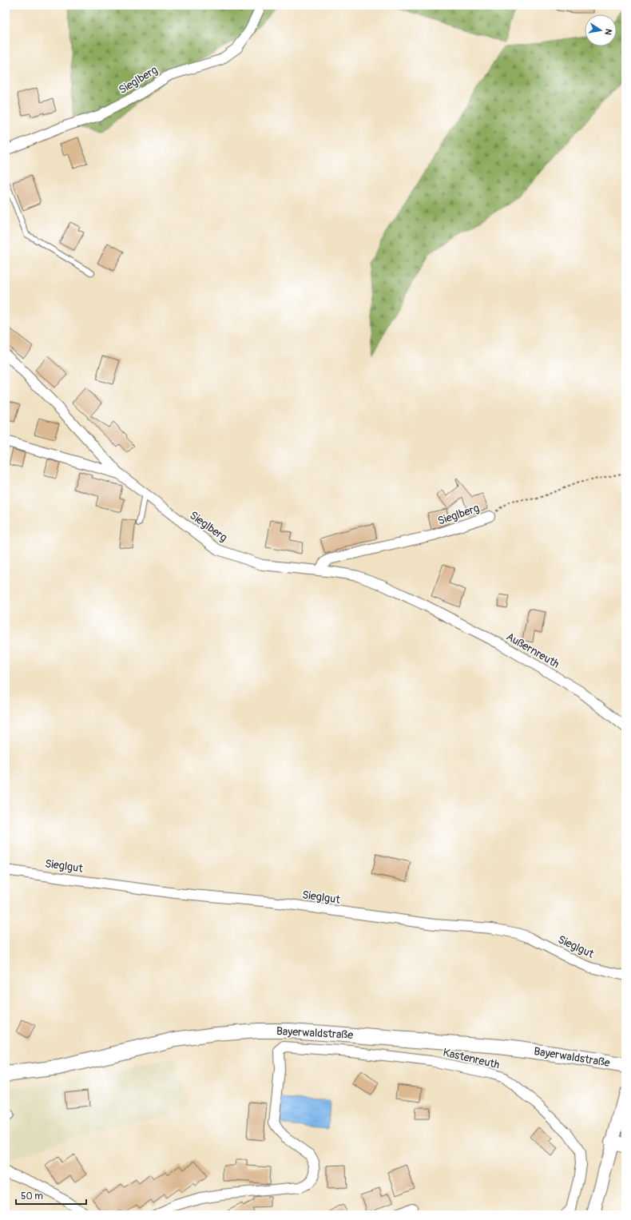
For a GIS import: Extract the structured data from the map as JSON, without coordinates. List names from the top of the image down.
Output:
{
  "streets": {
    "main road": ["Bayerwaldstraße"],
    "street": [
      "Sieglberg",
      "Außernreuth",
      "Sieglgut",
      "Kastenreuth"
    ]
  },
  "crossings": [
    ["Sieglberg", "Außernreuth"]
  ],
  "scale_bar": "50 m",
  "north": "right"
}
